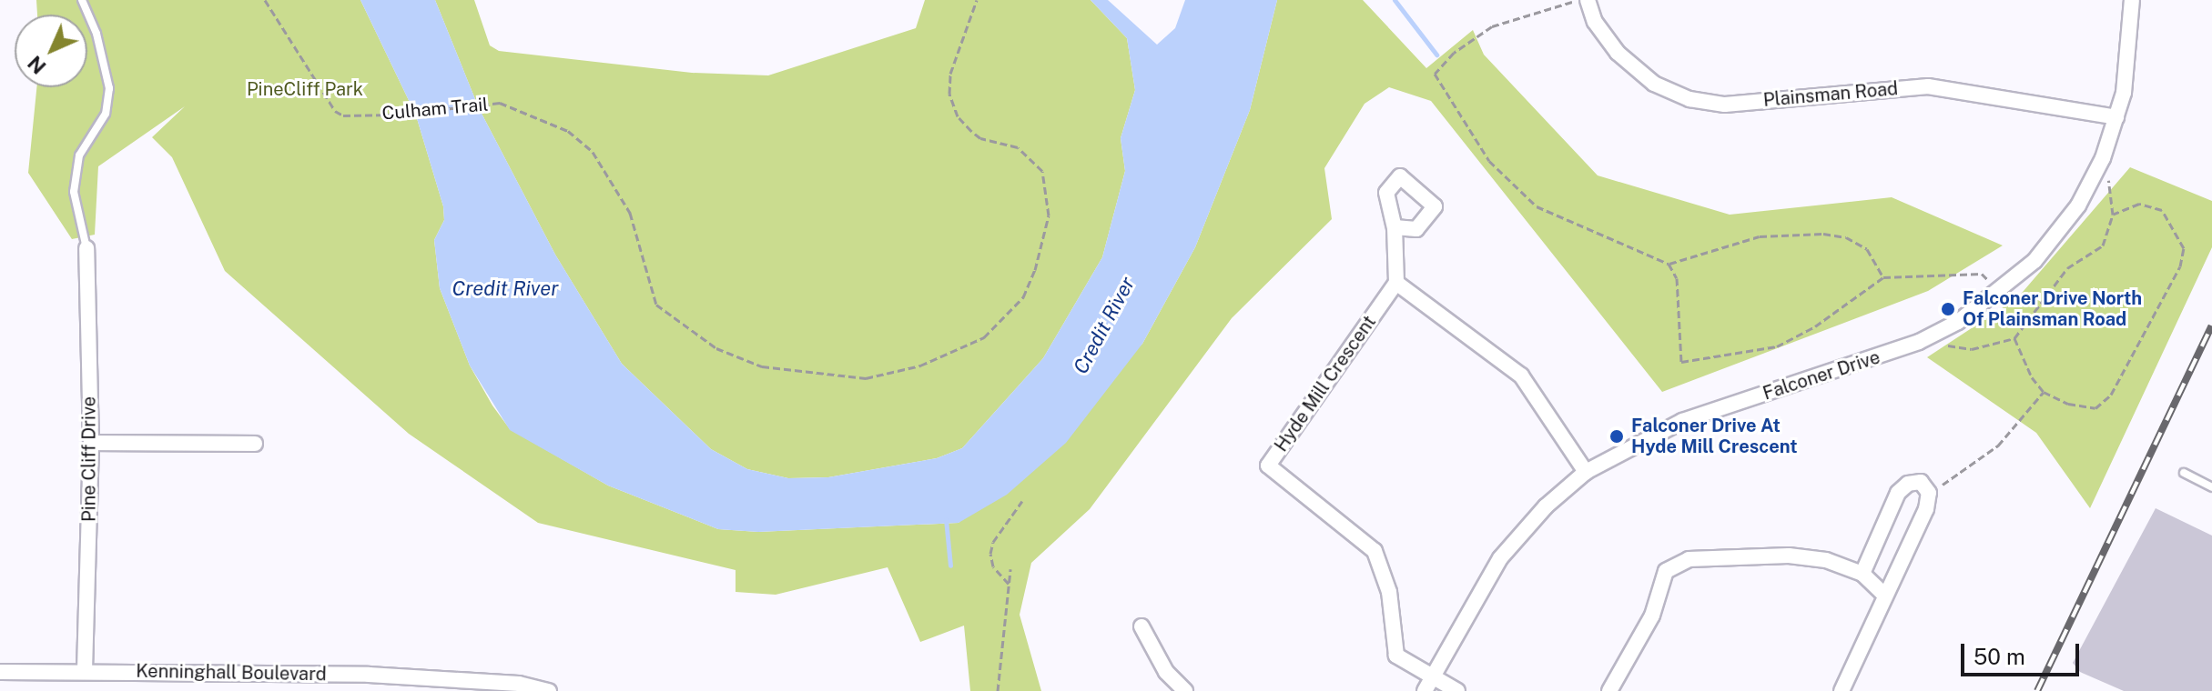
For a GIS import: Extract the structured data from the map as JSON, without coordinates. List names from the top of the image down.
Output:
{
  "streets": {
    "street": [
      "Plainsman Road",
      "Falconer Drive",
      "Hyde Mill Crescent",
      "Pine Cliff Drive",
      "Kenninghall Boulevard"
    ],
    "path": ["Culham Trail"]
  },
  "crossings": [
    ["Plainsman Road", "Falconer Drive"],
    ["Falconer Drive", "Hyde Mill Crescent"],
    ["Pine Cliff Drive", "Kenninghall Boulevard"]
  ],
  "water": ["Credit River"],
  "parks": ["PineCliff Park"],
  "places": ["Falconer Drive North Of Plainsman Road", "Falconer Drive At Hyde Mill Crescent"],
  "scale_bar": "50 m",
  "north": "bottom left"
}
